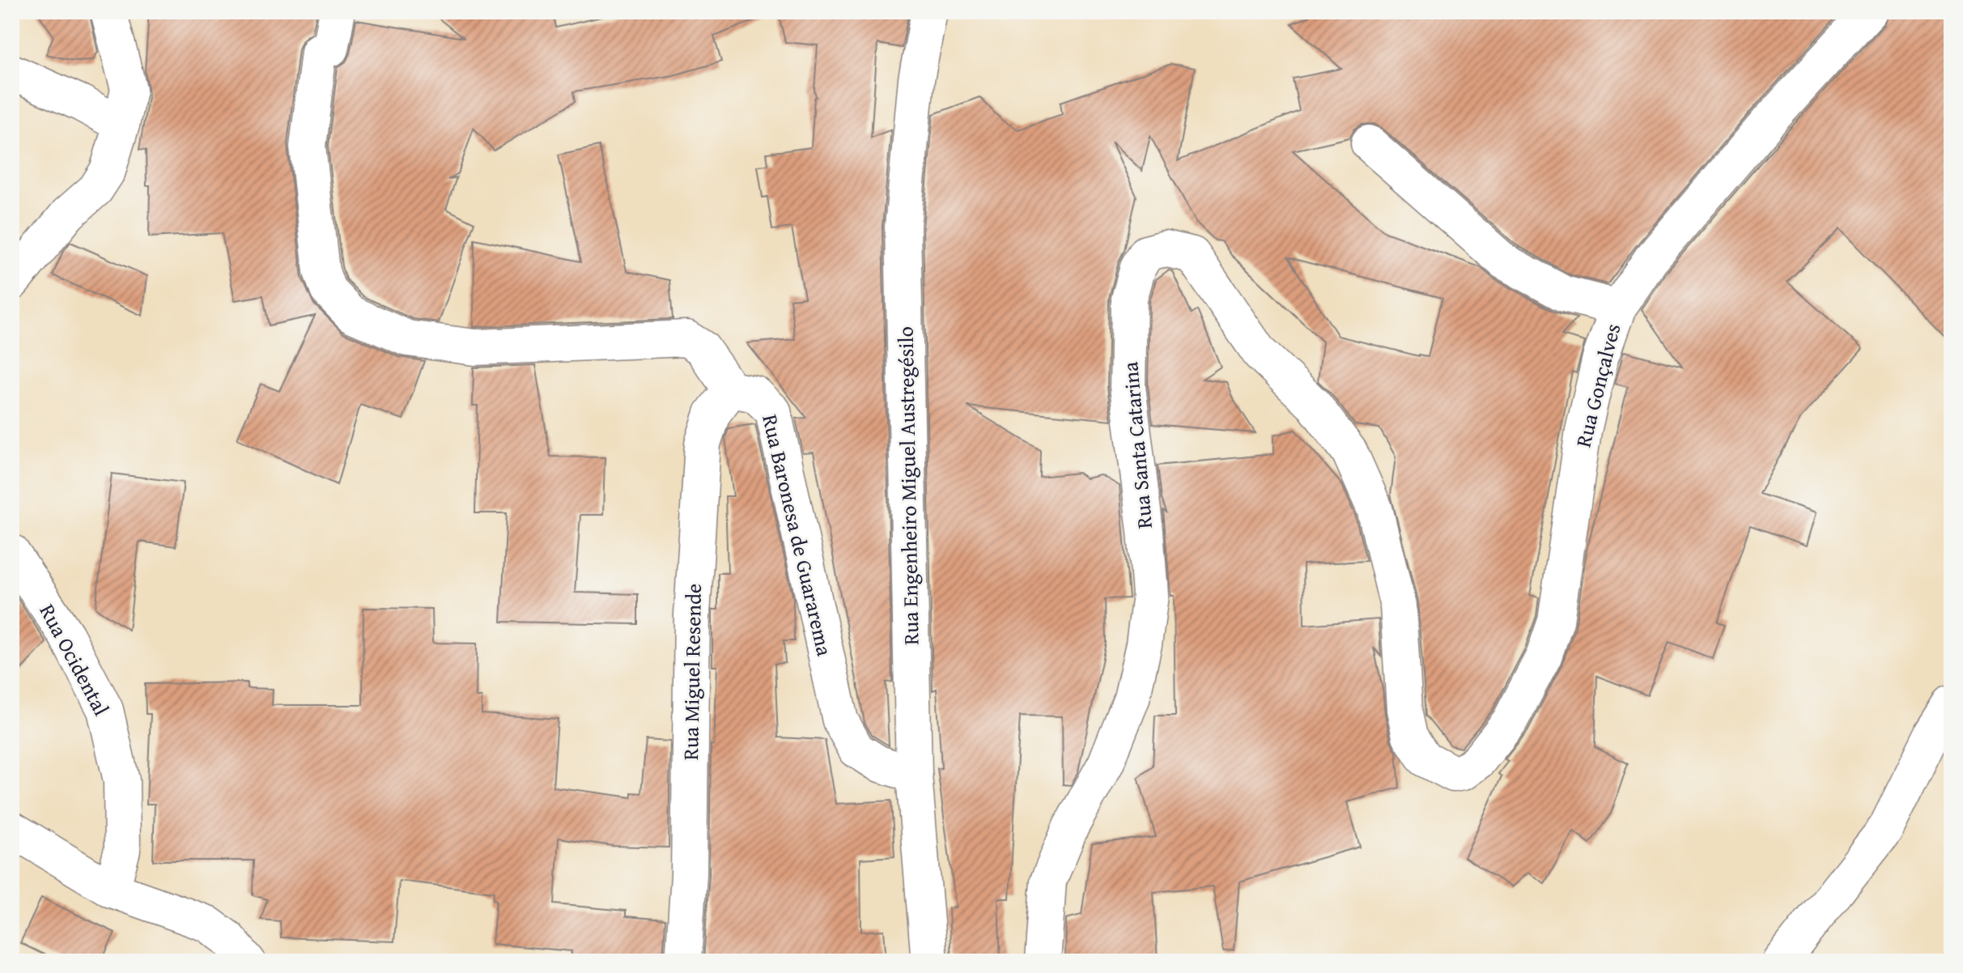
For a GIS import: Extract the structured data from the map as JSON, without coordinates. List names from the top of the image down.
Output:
{
  "streets": {
    "street": [
      "Rua Gonçalves",
      "Rua Santa Catarina",
      "Rua Engenheiro Miguel Austregésilo",
      "Rua Baronesa de Guararema",
      "Rua Ocidental",
      "Rua Miguel Resende"
    ]
  },
  "crossings": [
    ["Rua Gonçalves", "Rua Santa Catarina"],
    ["Rua Engenheiro Miguel Austregésilo", "Rua Baronesa de Guararema"],
    ["Rua Baronesa de Guararema", "Rua Miguel Resende"]
  ]
}
